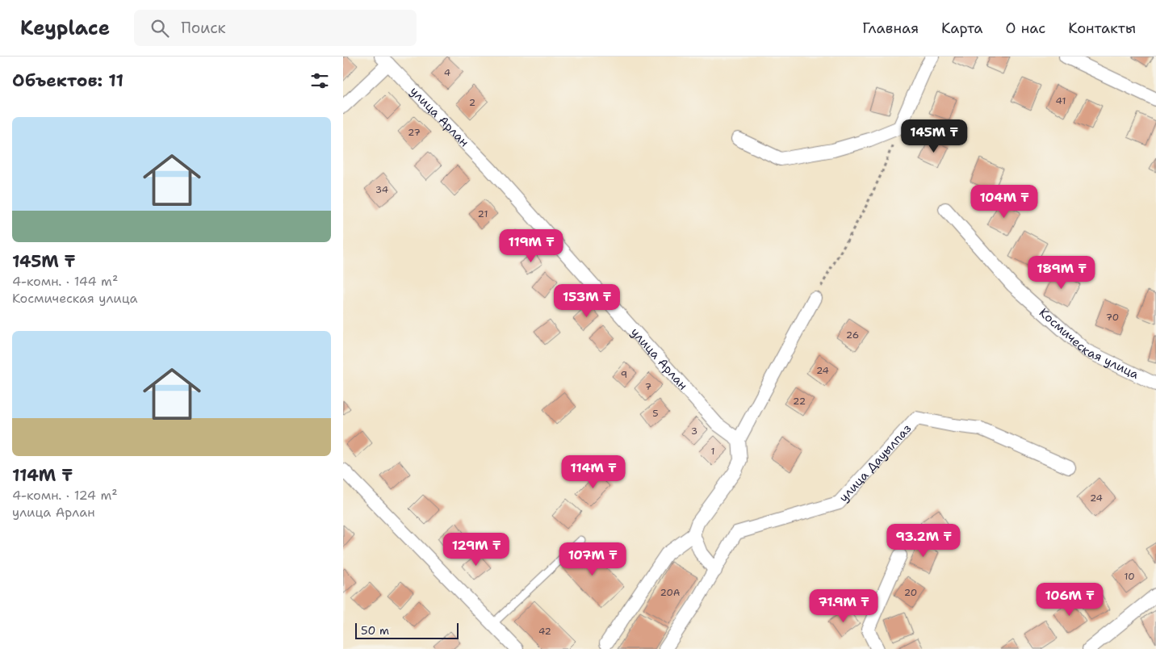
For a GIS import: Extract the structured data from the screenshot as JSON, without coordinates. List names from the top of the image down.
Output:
{
  "streets": {
    "street": ["улица Арлан", "Космическая улица", "улица Дауылпаз"]
  },
  "house_numbers": [
    "4",
    "41",
    "2",
    "27",
    "34",
    "21",
    "70",
    "26",
    "24",
    "9",
    "7",
    "22",
    "5",
    "3",
    "1",
    "24",
    "10",
    "20А",
    "20",
    "42"
  ],
  "scale_bar": "50 m",
  "page": {
    "header": "Keyplace",
    "search": "Поиск",
    "nav": [
      "Главная",
      "Карта",
      "О нас",
      "Контакты"
    ],
    "heading": "Объектов: 11",
    "list": [
      {
        "name": "145M ₸",
        "note": "4-комн. · 144 m² · Космическая улица"
      },
      {
        "name": "114M ₸",
        "note": "4-комн. · 124 m² · улица Арлан"
      }
    ],
    "price": [
      "145M ₸",
      "104M ₸",
      "119M ₸",
      "189M ₸",
      "153M ₸",
      "114M ₸",
      "93.2M ₸",
      "129M ₸",
      "107M ₸",
      "106M ₸",
      "71.9M ₸"
    ],
    "scale": "50 m"
  }
}
